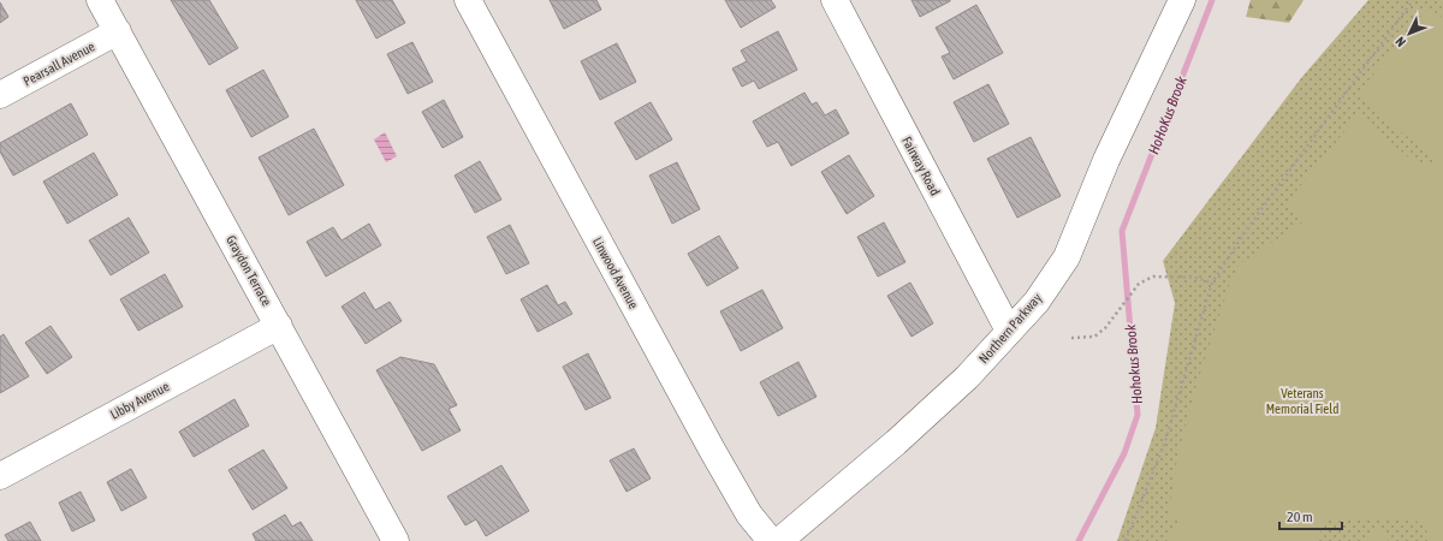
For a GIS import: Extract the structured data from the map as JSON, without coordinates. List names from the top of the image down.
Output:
{
  "streets": {
    "street": [
      "Pearsall Avenue",
      "Fairway Road",
      "Graydon Terrace",
      "Linwood Avenue",
      "Northern Parkway",
      "Libby Avenue"
    ]
  },
  "crossings": [
    ["Pearsall Avenue", "Graydon Terrace"],
    ["Fairway Road", "Northern Parkway"],
    ["Graydon Terrace", "Libby Avenue"]
  ],
  "water": ["HoHoKus Brook", "Hohokus Brook"],
  "parks": ["Veterans Memorial Field"],
  "scale_bar": "20 m",
  "north": "bottom left"
}
